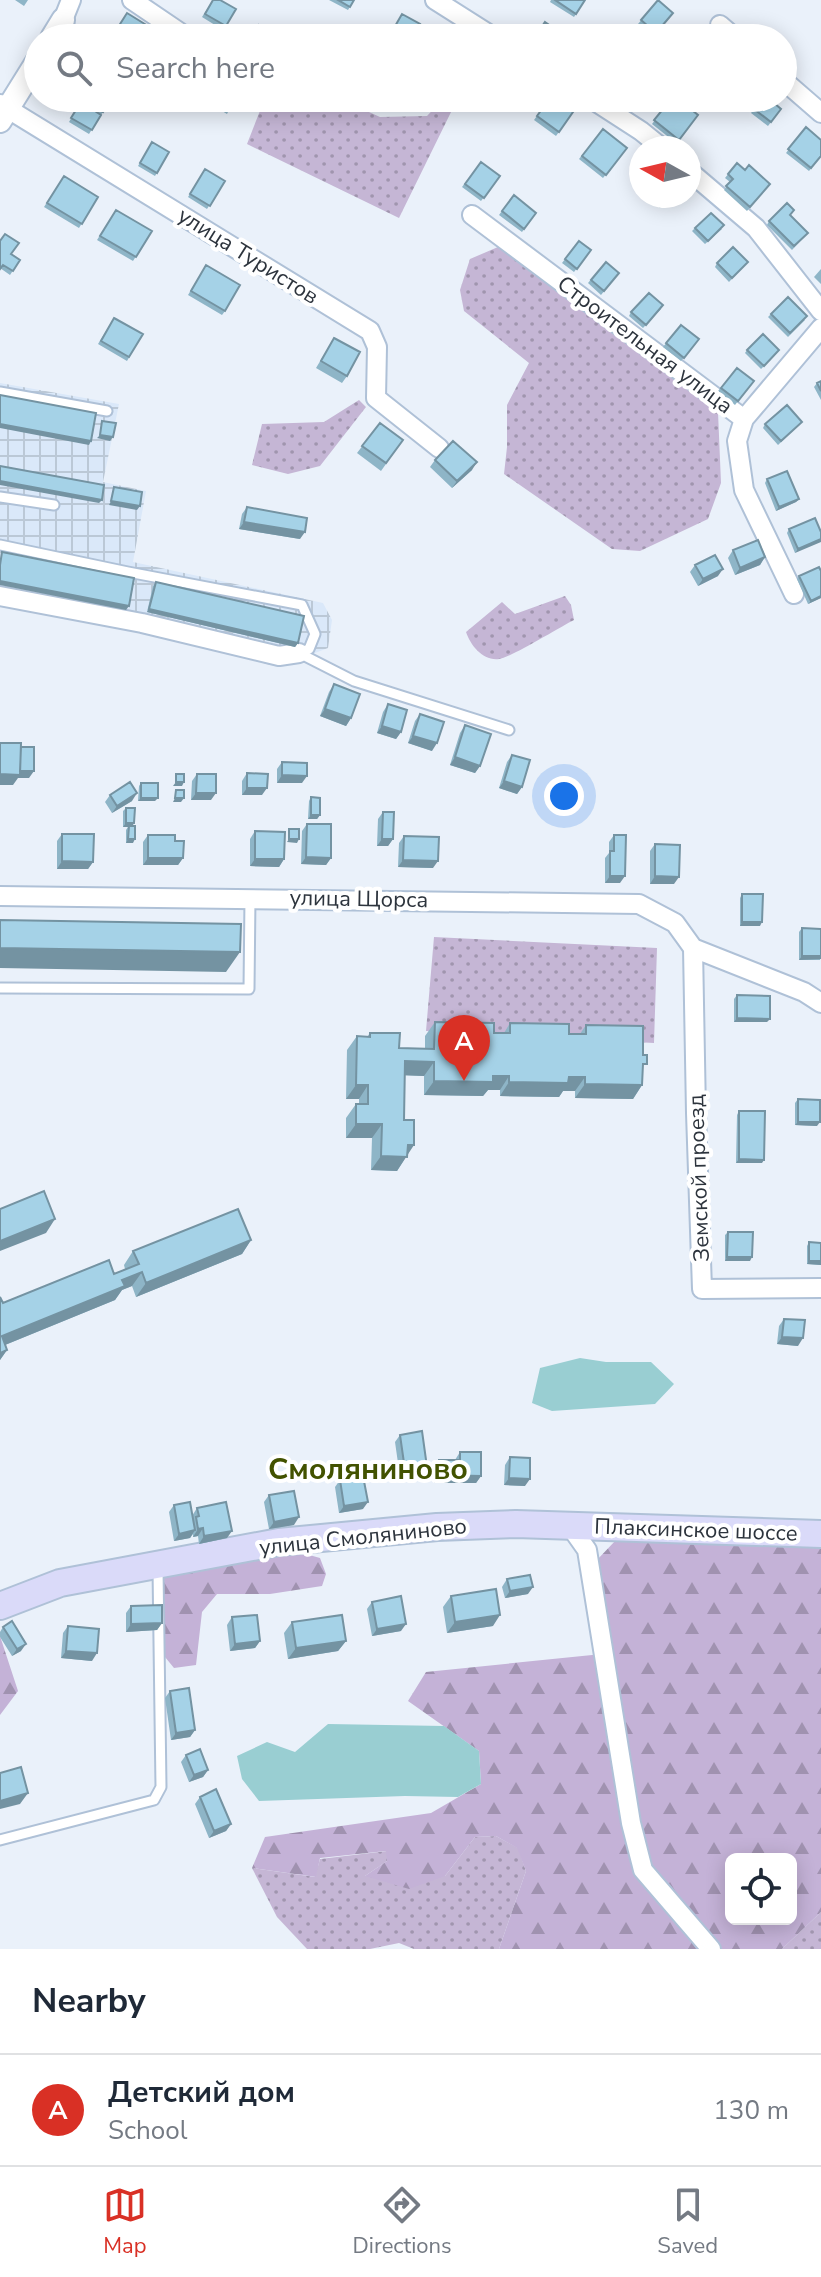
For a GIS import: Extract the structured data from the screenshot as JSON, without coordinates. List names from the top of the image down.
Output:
{
  "streets": {
    "main road": ["Плаксинское шоссе", "улица Смоляниново"],
    "street": [
      "улица Туристов",
      "Строительная улица",
      "улица Щорса",
      "Земской проезд"
    ]
  },
  "crossings": [
    ["улица Щорса", "Земской проезд"],
    ["Плаксинское шоссе", "улица Смоляниново"]
  ],
  "districts": ["Смоляниново"],
  "north": "left",
  "page": {
    "search": "Search here",
    "pins": "A",
    "heading": "Nearby",
    "list": [
      {
        "mark": "A",
        "name": "Детский дом",
        "note": "School",
        "value": "130 m"
      }
    ],
    "nav": ["Map", "Directions", "Saved"]
  }
}
